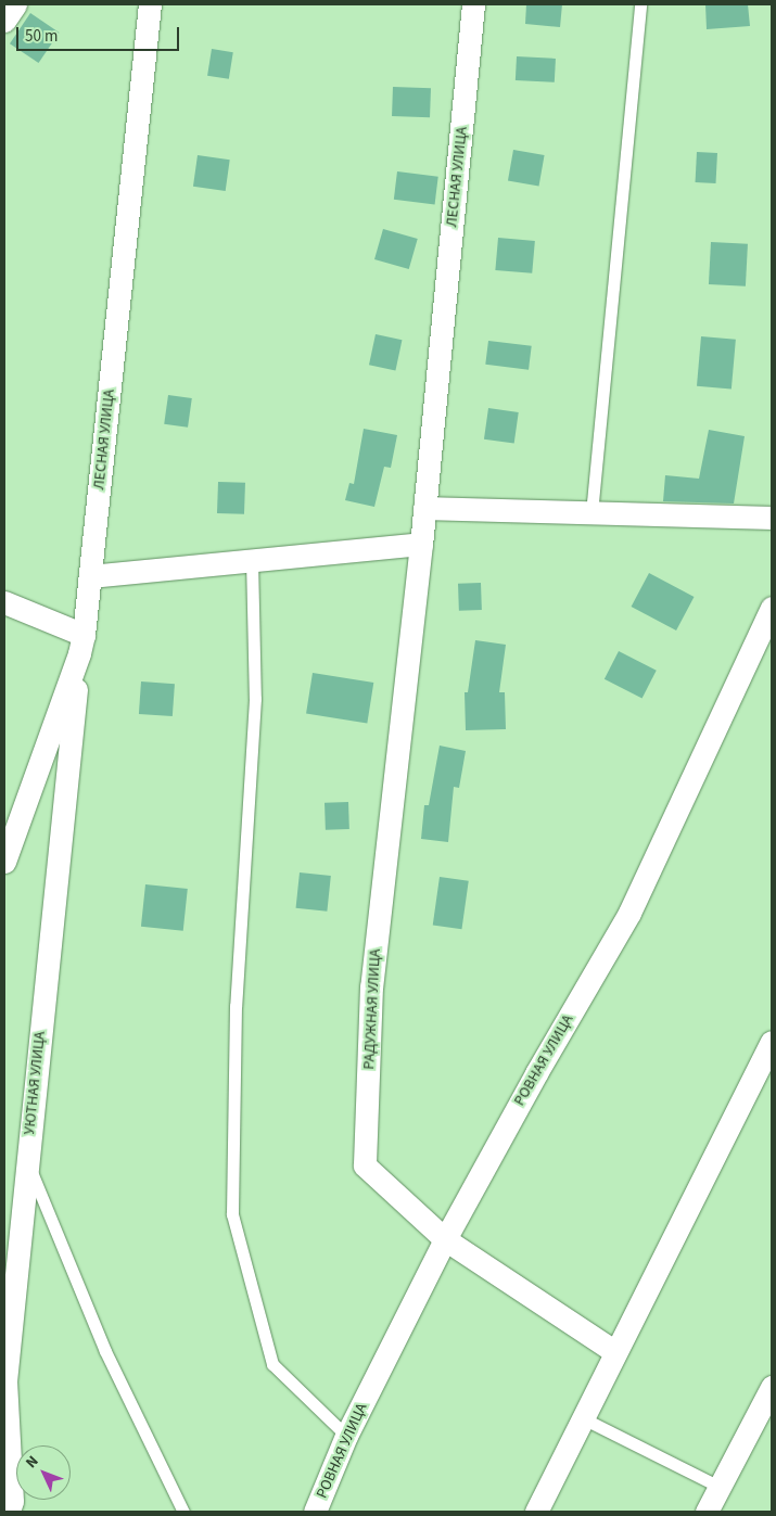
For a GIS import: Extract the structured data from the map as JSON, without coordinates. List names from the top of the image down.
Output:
{
  "streets": {
    "street": [
      "ЛЕСНАЯ УЛИЦА",
      "РАДУЖНАЯ УЛИЦА",
      "РОВНАЯ УЛИЦА",
      "УЮТНАЯ УЛИЦА"
    ]
  },
  "crossings": [
    ["ЛЕСНАЯ УЛИЦА", "РАДУЖНАЯ УЛИЦА"],
    ["ЛЕСНАЯ УЛИЦА", "УЮТНАЯ УЛИЦА"],
    ["РАДУЖНАЯ УЛИЦА", "РОВНАЯ УЛИЦА"]
  ],
  "scale_bar": "50 m",
  "north": "top left"
}
